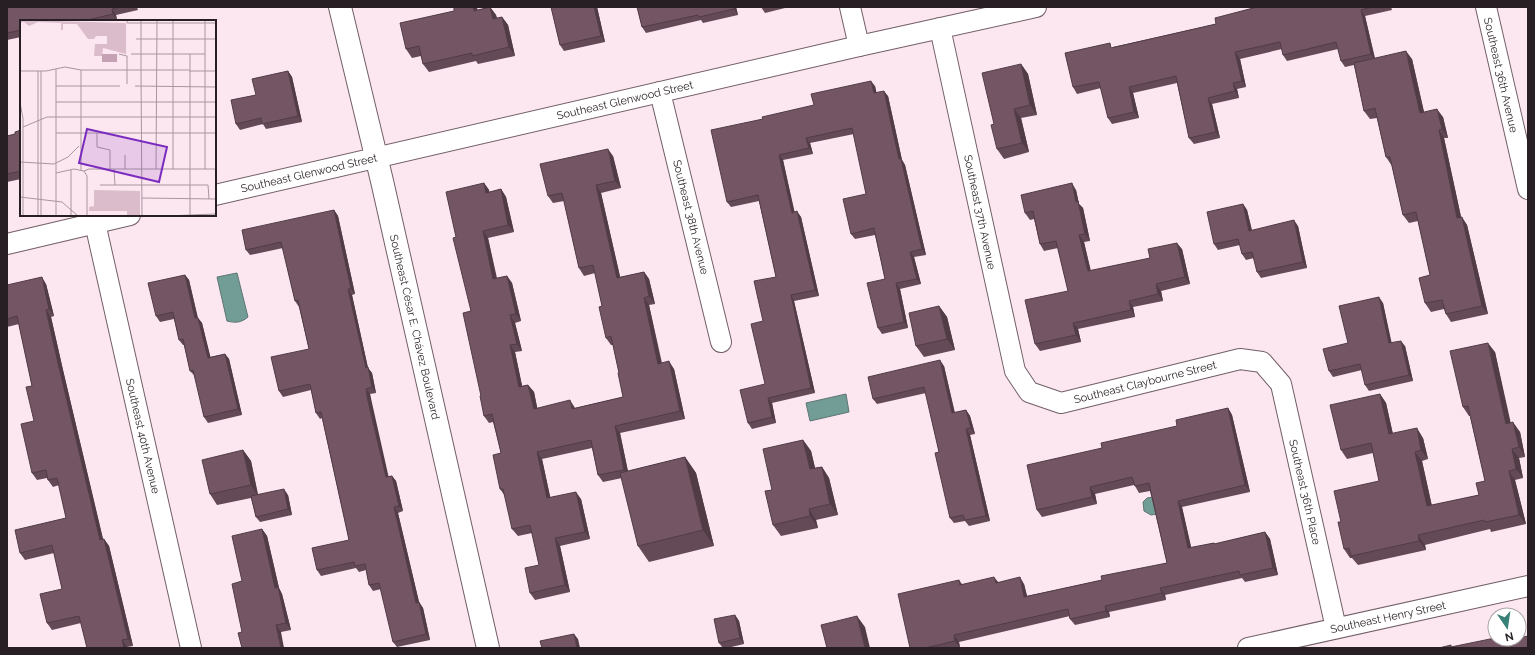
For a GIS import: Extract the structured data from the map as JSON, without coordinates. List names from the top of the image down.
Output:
{
  "streets": {
    "street": [
      "Southeast 36th Avenue",
      "Southeast Glenwood Street",
      "Southeast 37th Avenue",
      "Southeast 38th Avenue",
      "Southeast César E. Chávez Boulevard",
      "Southeast Claybourne Street",
      "Southeast 40th Avenue",
      "Southeast 36th Place",
      "Southeast Henry Street"
    ]
  },
  "crossings": [
    ["Southeast Glenwood Street", "Southeast 37th Avenue"],
    ["Southeast Glenwood Street", "Southeast 38th Avenue"],
    ["Southeast Glenwood Street", "Southeast César E. Chávez Boulevard"],
    ["Southeast 37th Avenue", "Southeast Claybourne Street"],
    ["Southeast Claybourne Street", "Southeast 36th Place"],
    ["Southeast 36th Place", "Southeast Henry Street"]
  ],
  "north": "bottom"
}
